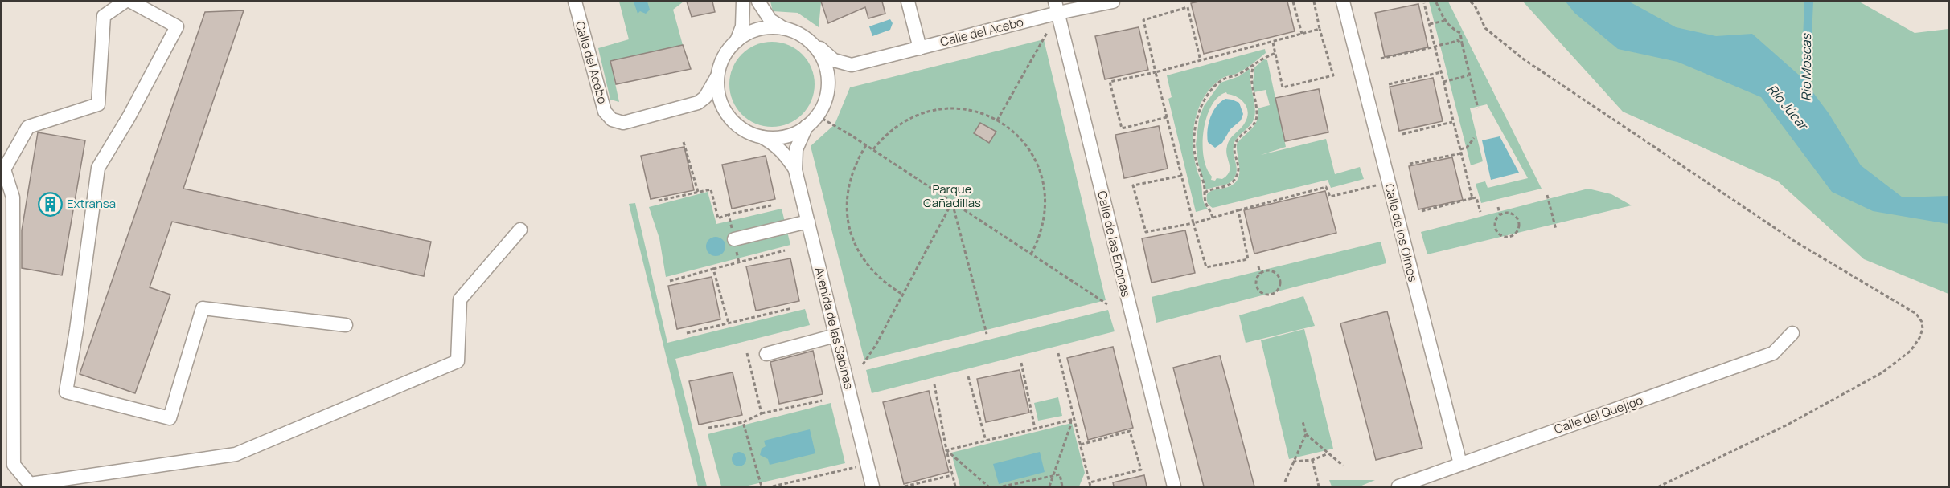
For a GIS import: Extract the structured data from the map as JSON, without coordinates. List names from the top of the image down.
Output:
{
  "streets": {
    "street": [
      "Calle del Acebo",
      "Calle de los Olmos",
      "Calle de las Encinas",
      "Avenida de las Sabinas",
      "Calle del Quejigo"
    ]
  },
  "crossings": [
    ["Calle del Acebo", "Calle de las Encinas"],
    ["Calle de los Olmos", "Calle del Quejigo"]
  ],
  "water": ["Rio Moscas", "Río Júcar"],
  "parks": ["Parque Cañadillas"],
  "places": {
    "building": ["Extransa"]
  }
}
